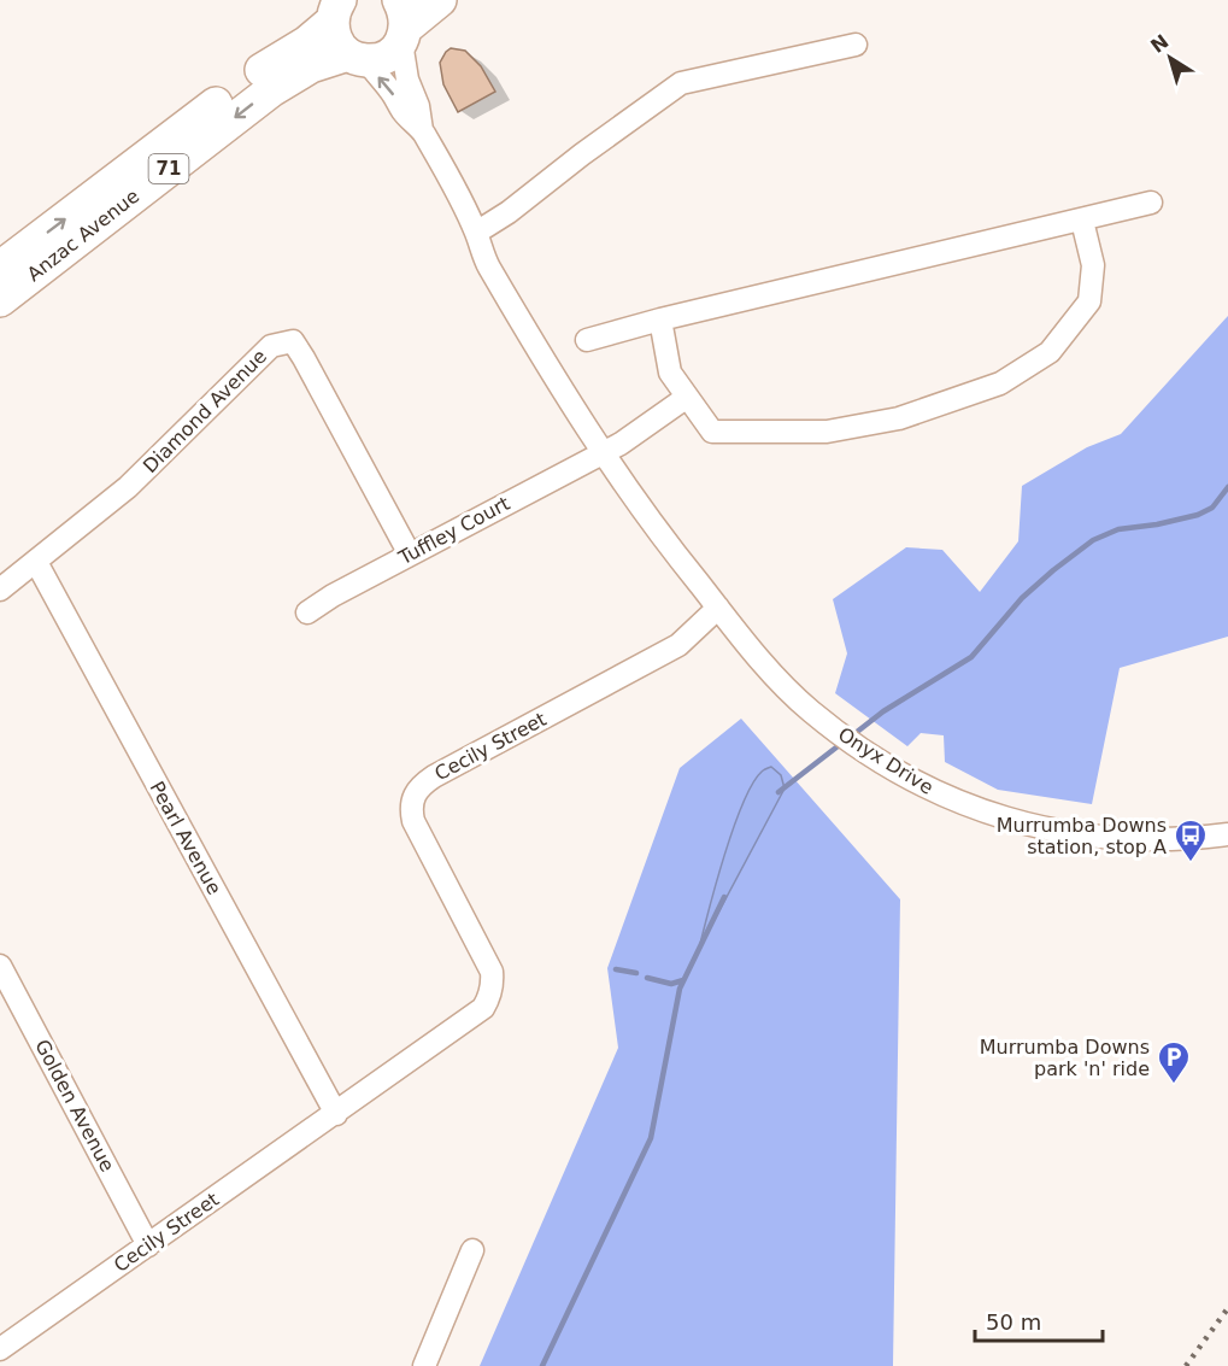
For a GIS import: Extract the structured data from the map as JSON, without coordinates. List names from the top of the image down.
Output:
{
  "streets": {
    "highway": ["71", "Anzac Avenue"],
    "street": [
      "Diamond Avenue",
      "Tuffley Court",
      "Cecily Street",
      "Onyx Drive",
      "Pearl Avenue",
      "Golden Avenue"
    ]
  },
  "crossings": [
    ["71", "Anzac Avenue"],
    ["Diamond Avenue", "Tuffley Court"],
    ["Diamond Avenue", "Pearl Avenue"],
    ["Cecily Street", "Onyx Drive"],
    ["Cecily Street", "Pearl Avenue"],
    ["Cecily Street", "Golden Avenue"]
  ],
  "places": {
    "bus stop": ["Murrumba Downs station, stop A"],
    "parking": ["Murrumba Downs park 'n' ride"]
  },
  "scale_bar": "50 m",
  "north": "top left"
}
